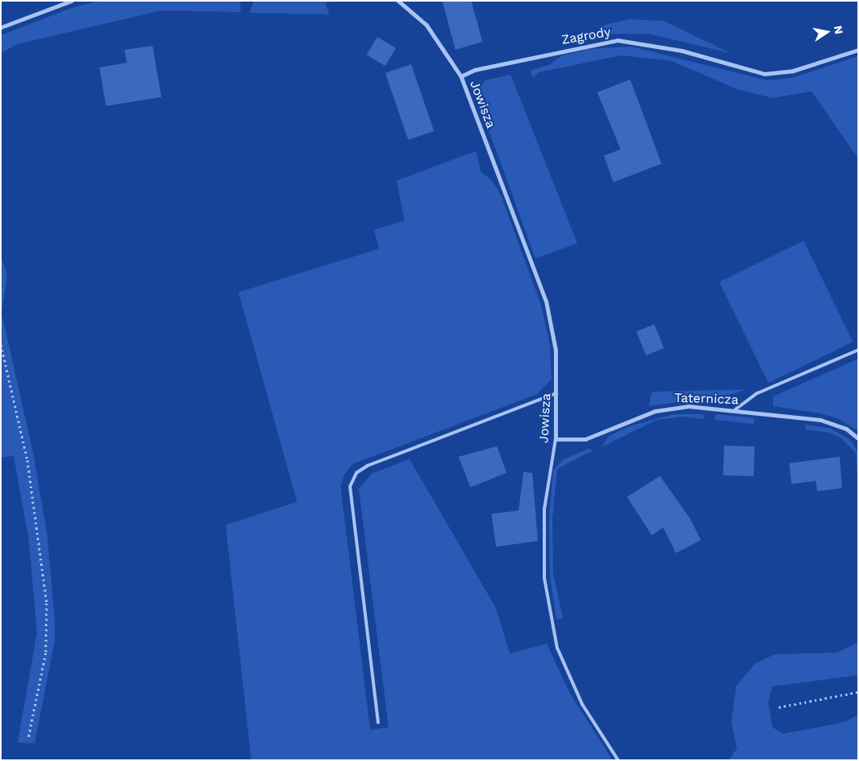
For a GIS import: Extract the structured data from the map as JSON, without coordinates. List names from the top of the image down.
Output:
{
  "streets": {
    "street": ["Zagrody", "Jowisza", "Taternicza"]
  },
  "crossings": [
    ["Zagrody", "Jowisza"],
    ["Jowisza", "Taternicza"]
  ],
  "north": "right"
}
